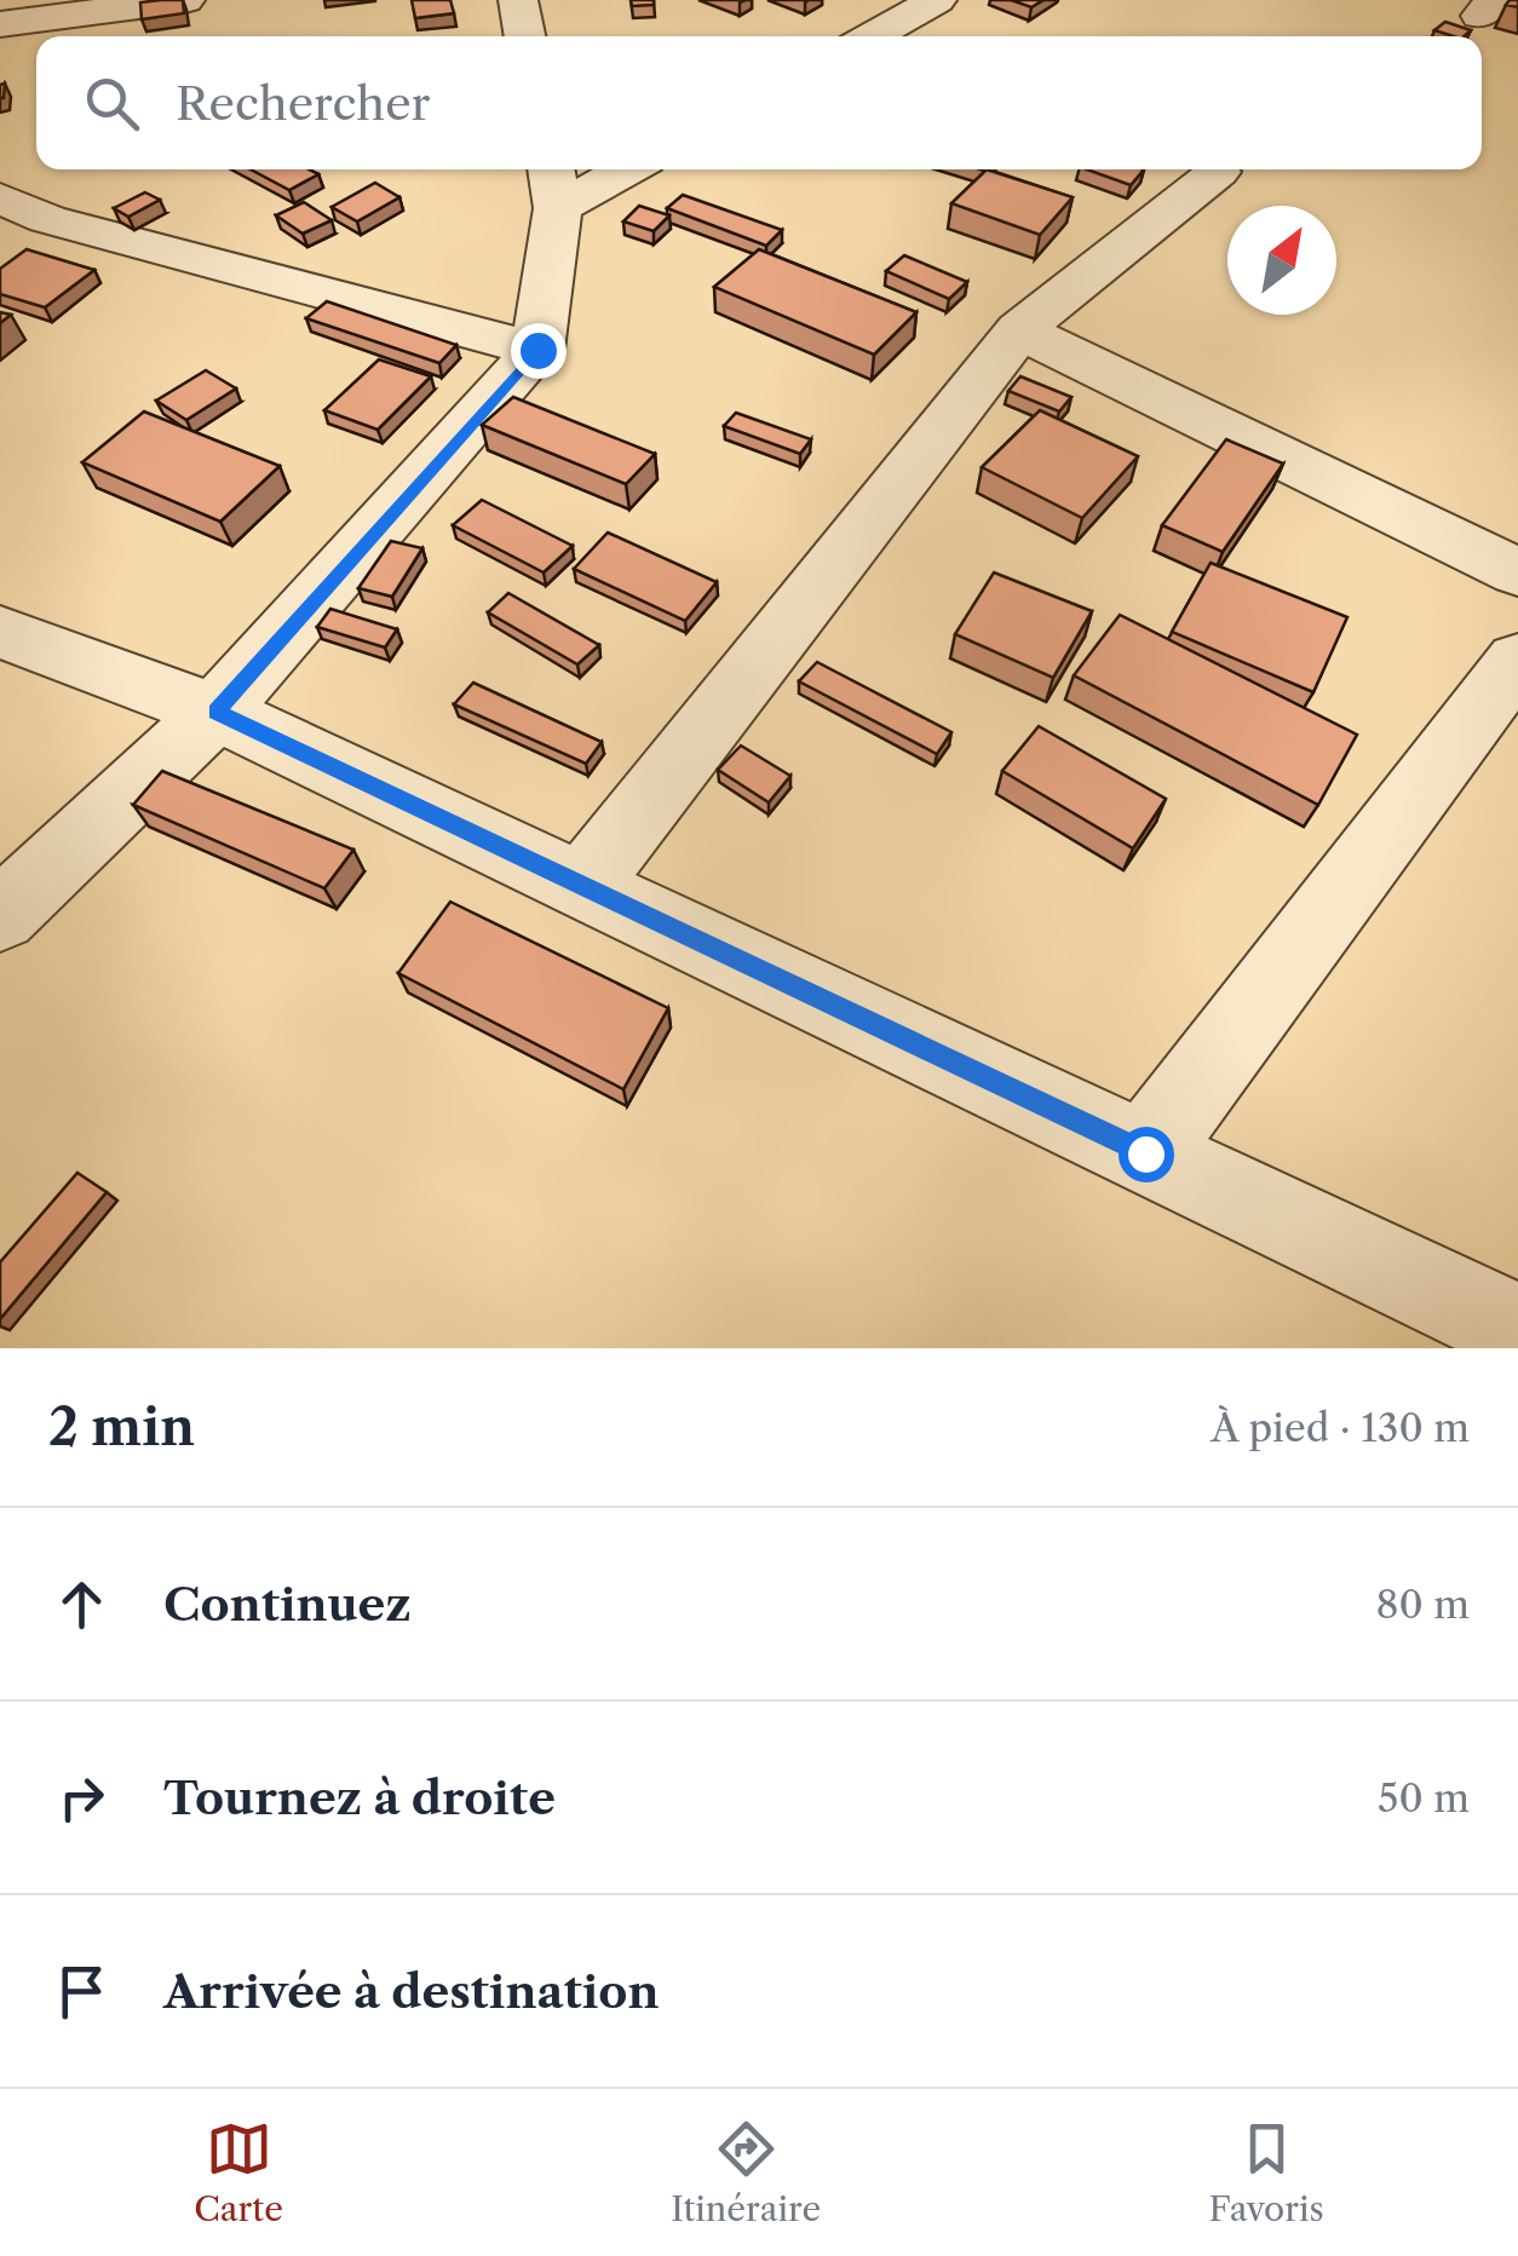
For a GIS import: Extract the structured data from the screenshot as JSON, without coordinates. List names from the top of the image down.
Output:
{
  "north": "top right",
  "page": {
    "search": "Rechercher",
    "heading": ["2 min", "À pied · 130 m"],
    "list": [
      ["Continuez", "80 m"],
      ["Tournez à droite", "50 m"],
      "Arrivée à destination"
    ],
    "nav": ["Carte", "Itinéraire", "Favoris"]
  }
}
